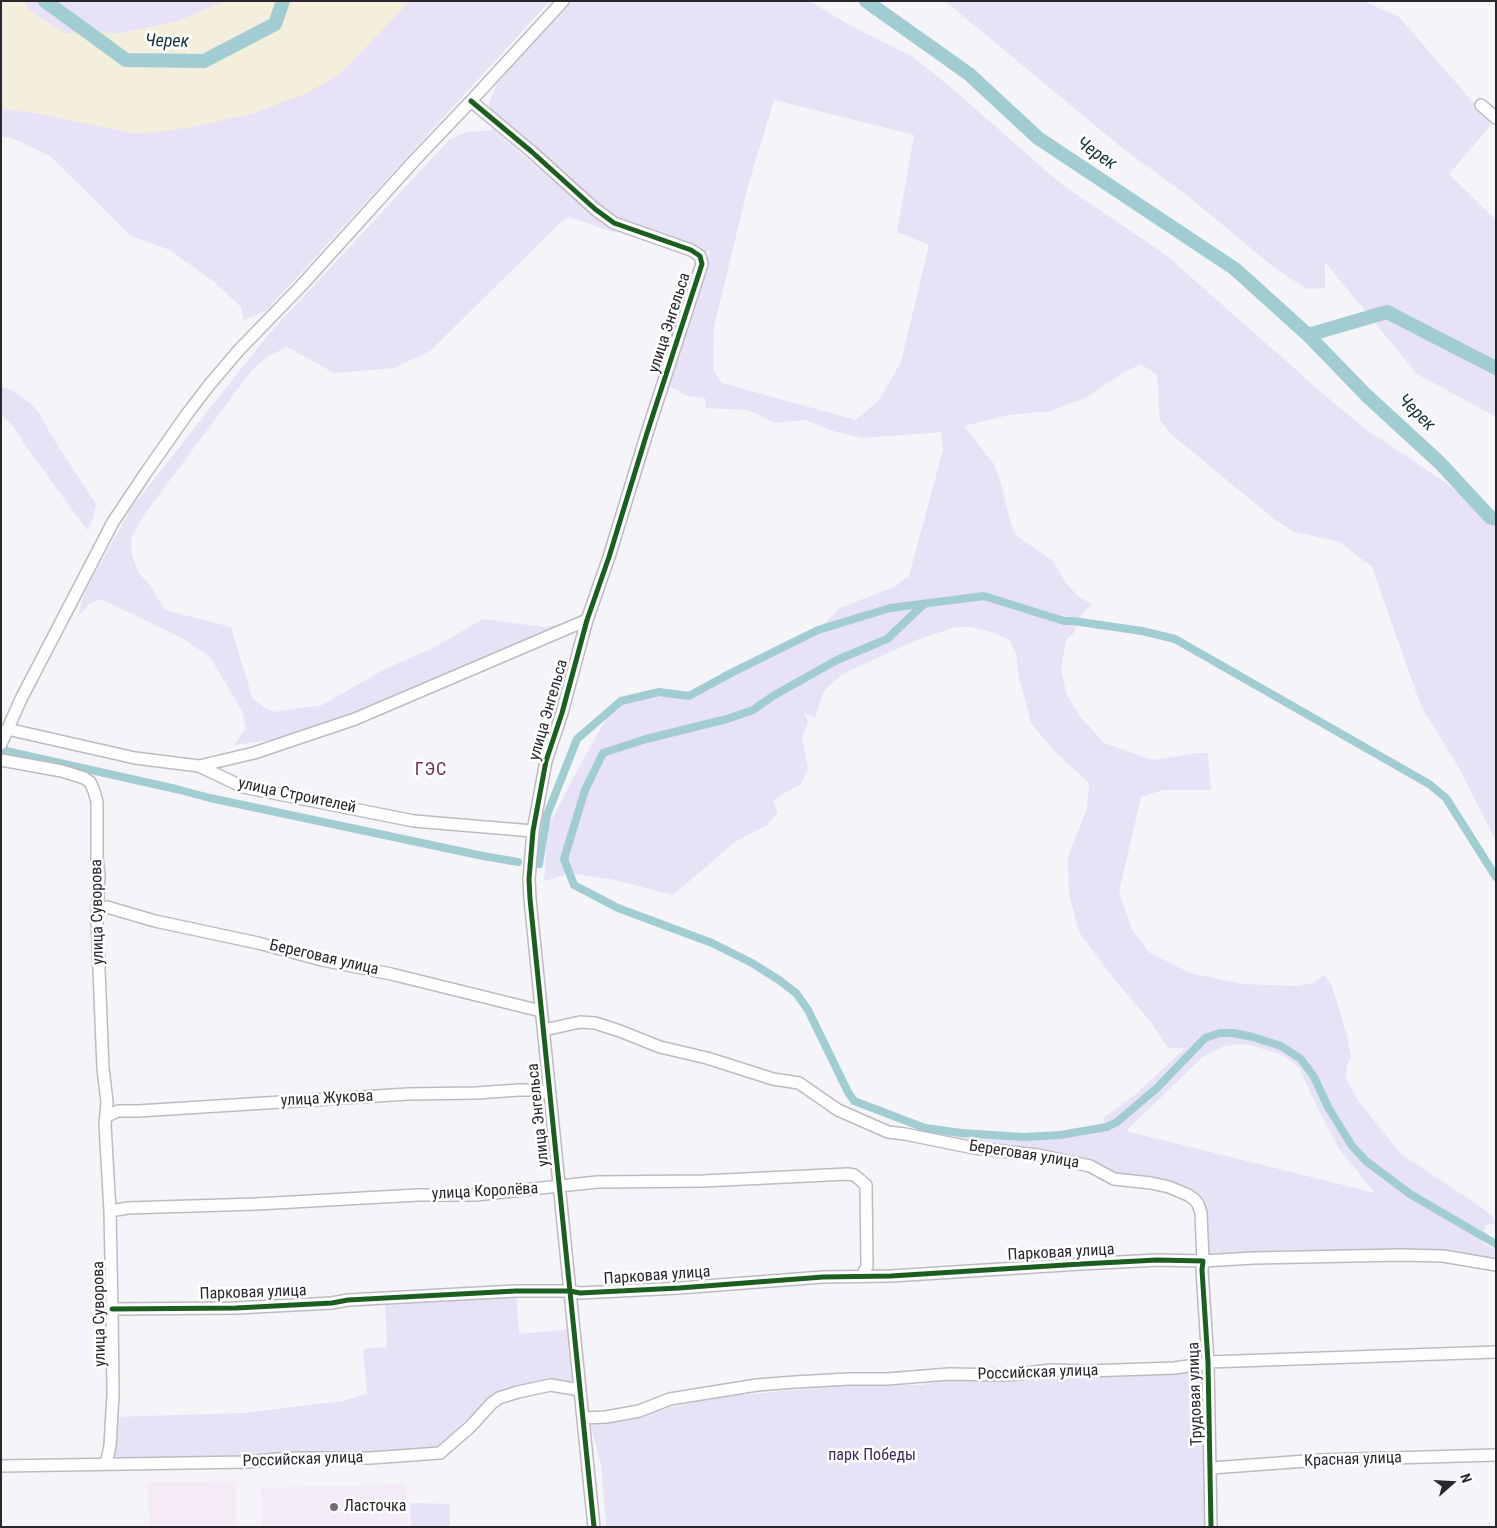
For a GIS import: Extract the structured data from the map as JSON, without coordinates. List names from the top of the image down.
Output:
{
  "streets": {
    "street": [
      "улица Энгельса",
      "улица Строителей",
      "улица Суворова",
      "Береговая улица",
      "улица Жукова",
      "улица Королёва",
      "Парковая улица",
      "Российская улица",
      "Трудовая улица",
      "Красная улица"
    ]
  },
  "crossings": [
    ["улица Энгельса", "улица Строителей"],
    ["улица Энгельса", "Береговая улица"],
    ["улица Энгельса", "улица Жукова"],
    ["улица Энгельса", "улица Королёва"],
    ["улица Энгельса", "Парковая улица"],
    ["улица Энгельса", "Российская улица"],
    ["улица Суворова", "Береговая улица"],
    ["улица Суворова", "улица Жукова"],
    ["улица Суворова", "улица Королёва"],
    ["улица Суворова", "Парковая улица"],
    ["улица Суворова", "Российская улица"],
    ["Береговая улица", "Парковая улица"],
    ["Береговая улица", "Трудовая улица"],
    ["улица Королёва", "Парковая улица"],
    ["Парковая улица", "Трудовая улица"],
    ["Российская улица", "Трудовая улица"],
    ["Трудовая улица", "Красная улица"]
  ],
  "districts": ["ГЭС"],
  "water": ["Черек"],
  "parks": ["парк Победы"],
  "places": ["Ласточка"],
  "north": "right"
}
